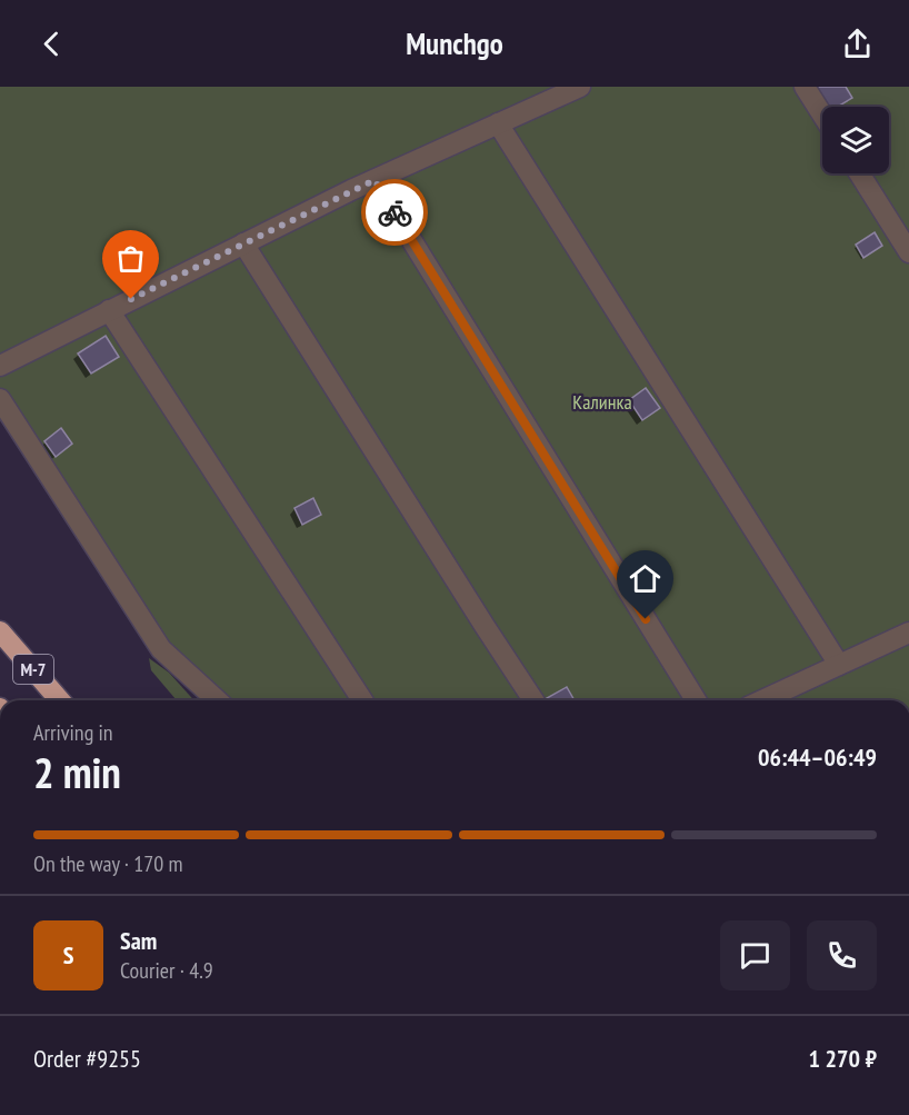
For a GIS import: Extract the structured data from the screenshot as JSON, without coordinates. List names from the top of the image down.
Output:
{
  "streets": {
    "highway": ["М-7"]
  },
  "parks": ["Калинка"],
  "page": {
    "header": "Munchgo",
    "heading": ["2 min", "Arriving in", "06:44–06:49"],
    "panel": [
      "Sam",
      "Courier · 4.9",
      "Order #9255",
      "1 270 ₽"
    ],
    "bar": "On the way · 170 m",
    "round": "S"
  }
}
